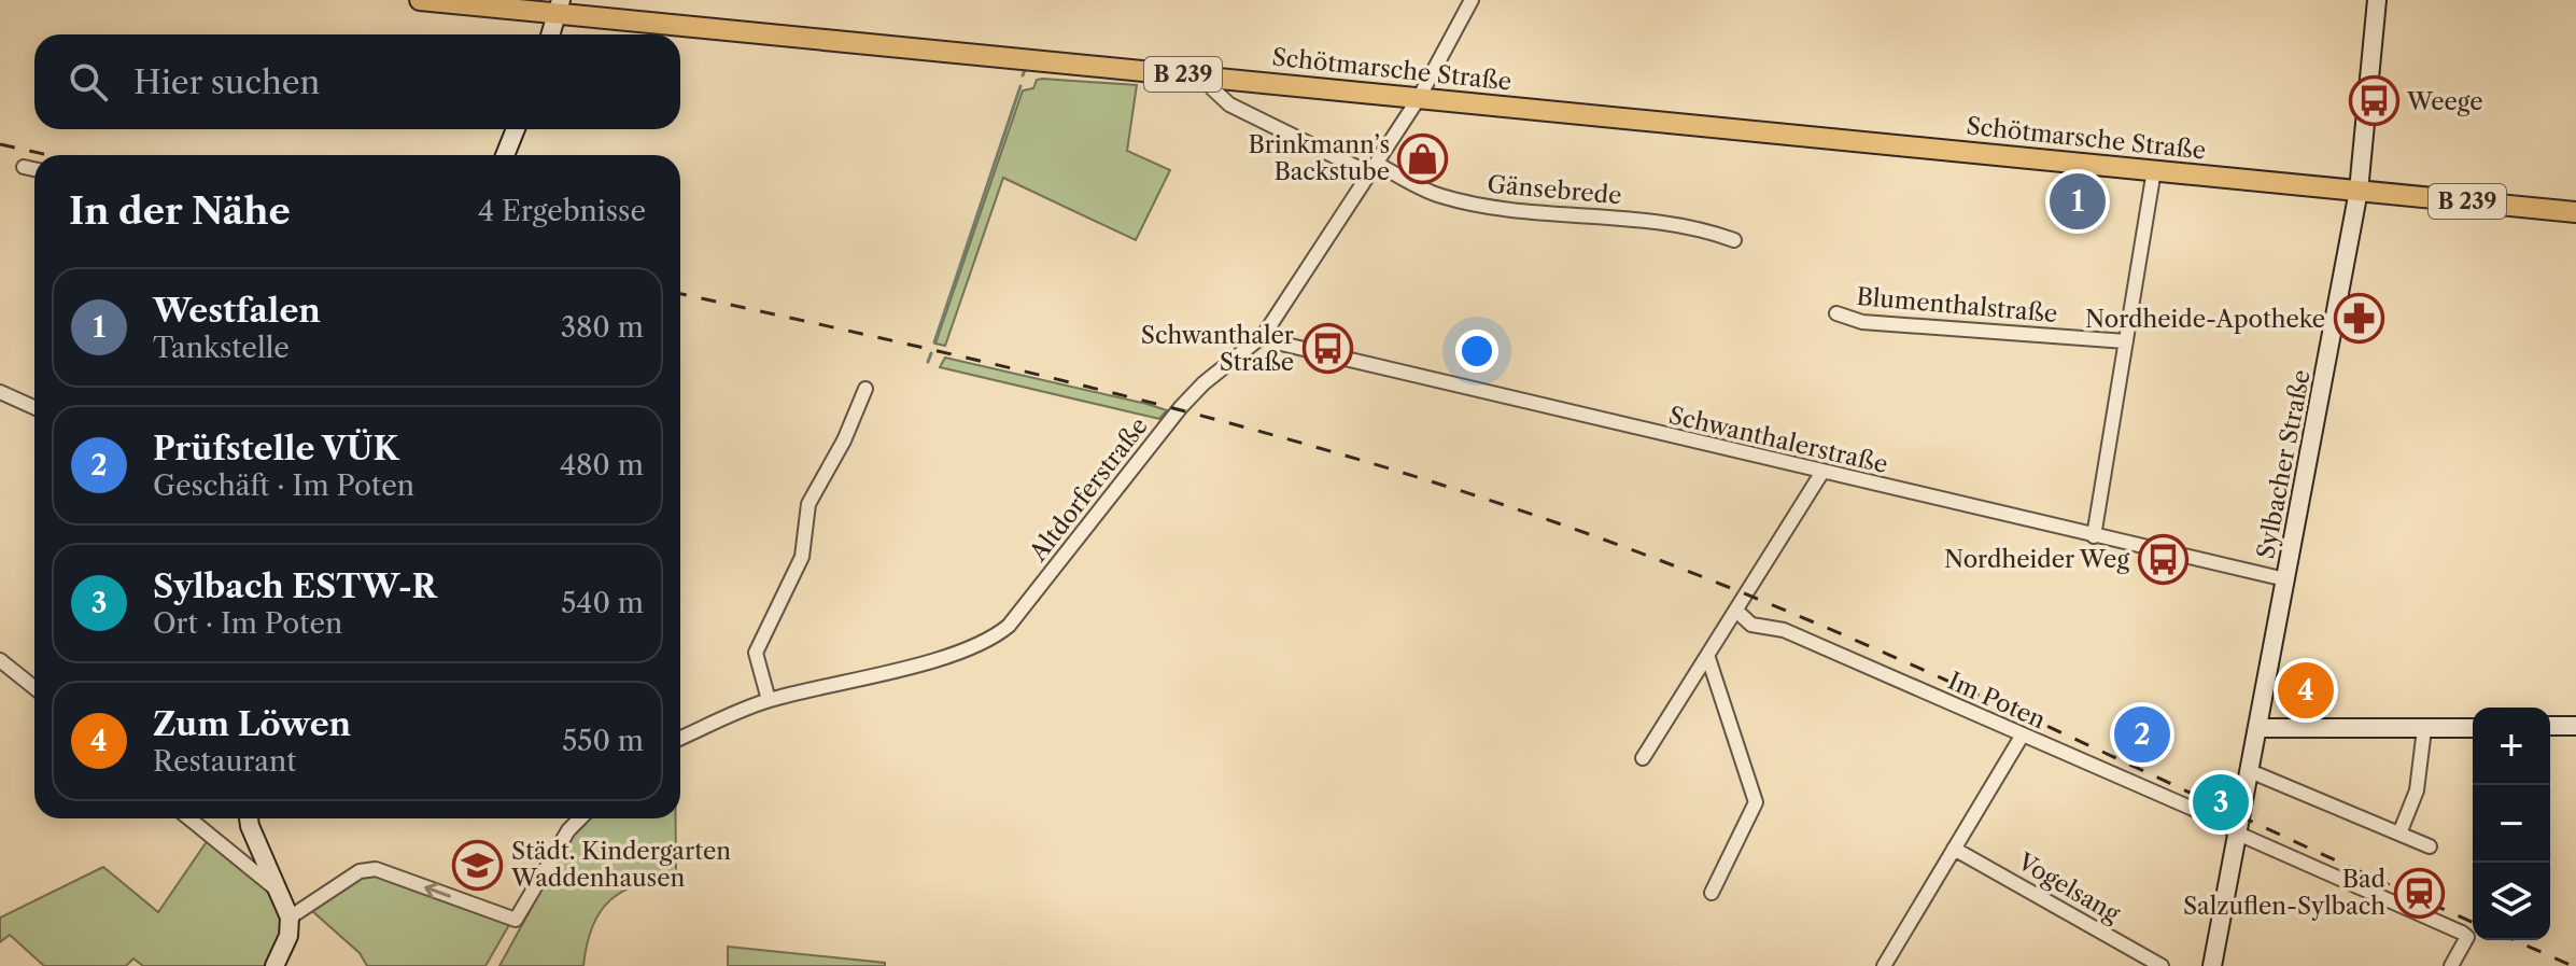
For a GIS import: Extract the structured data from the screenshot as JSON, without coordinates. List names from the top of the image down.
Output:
{
  "streets": {
    "main road": ["Schötmarsche Straße", "B 239", "Sylbacher Straße"],
    "street": [
      "Gänsebrede",
      "Blumenthalstraße",
      "Schwanthalerstraße",
      "Altdorferstraße",
      "Im Poten",
      "Vogelsang"
    ]
  },
  "crossings": [
    ["Schötmarsche Straße", "B 239"],
    ["Schötmarsche Straße", "Sylbacher Straße"],
    ["Schötmarsche Straße", "Altdorferstraße"],
    ["B 239", "Sylbacher Straße"],
    ["Gänsebrede", "Altdorferstraße"],
    ["Schwanthalerstraße", "Sylbacher Straße"],
    ["Schwanthalerstraße", "Altdorferstraße"],
    ["Sylbacher Straße", "Im Poten"]
  ],
  "places": {
    "bus stop": ["Weege", "Schwanthaler Straße", "Nordheider Weg"],
    "shop": ["Brinkmann’s Backstube"],
    "pharmacy": ["Nordheide-Apotheke"],
    "school or university": ["Städt. Kindergarten Waddenhausen"],
    "station": ["Bad Salzuflen-Sylbach"]
  },
  "page": {
    "search": "Hier suchen",
    "heading": ["In der Nähe", "4 Ergebnisse"],
    "pins": [
      "1",
      "4",
      "2",
      "3"
    ],
    "list": [
      {
        "mark": "1",
        "name": "Westfalen",
        "note": "Tankstelle",
        "value": "380 m"
      },
      {
        "mark": "2",
        "name": "Prüfstelle VÜK",
        "note": "Geschäft · Im Poten",
        "value": "480 m"
      },
      {
        "mark": "3",
        "name": "Sylbach ESTW-R",
        "note": "Ort · Im Poten",
        "value": "540 m"
      },
      {
        "mark": "4",
        "name": "Zum Löwen",
        "note": "Restaurant",
        "value": "550 m"
      }
    ],
    "map_buttons": ["+", "−"]
  }
}
